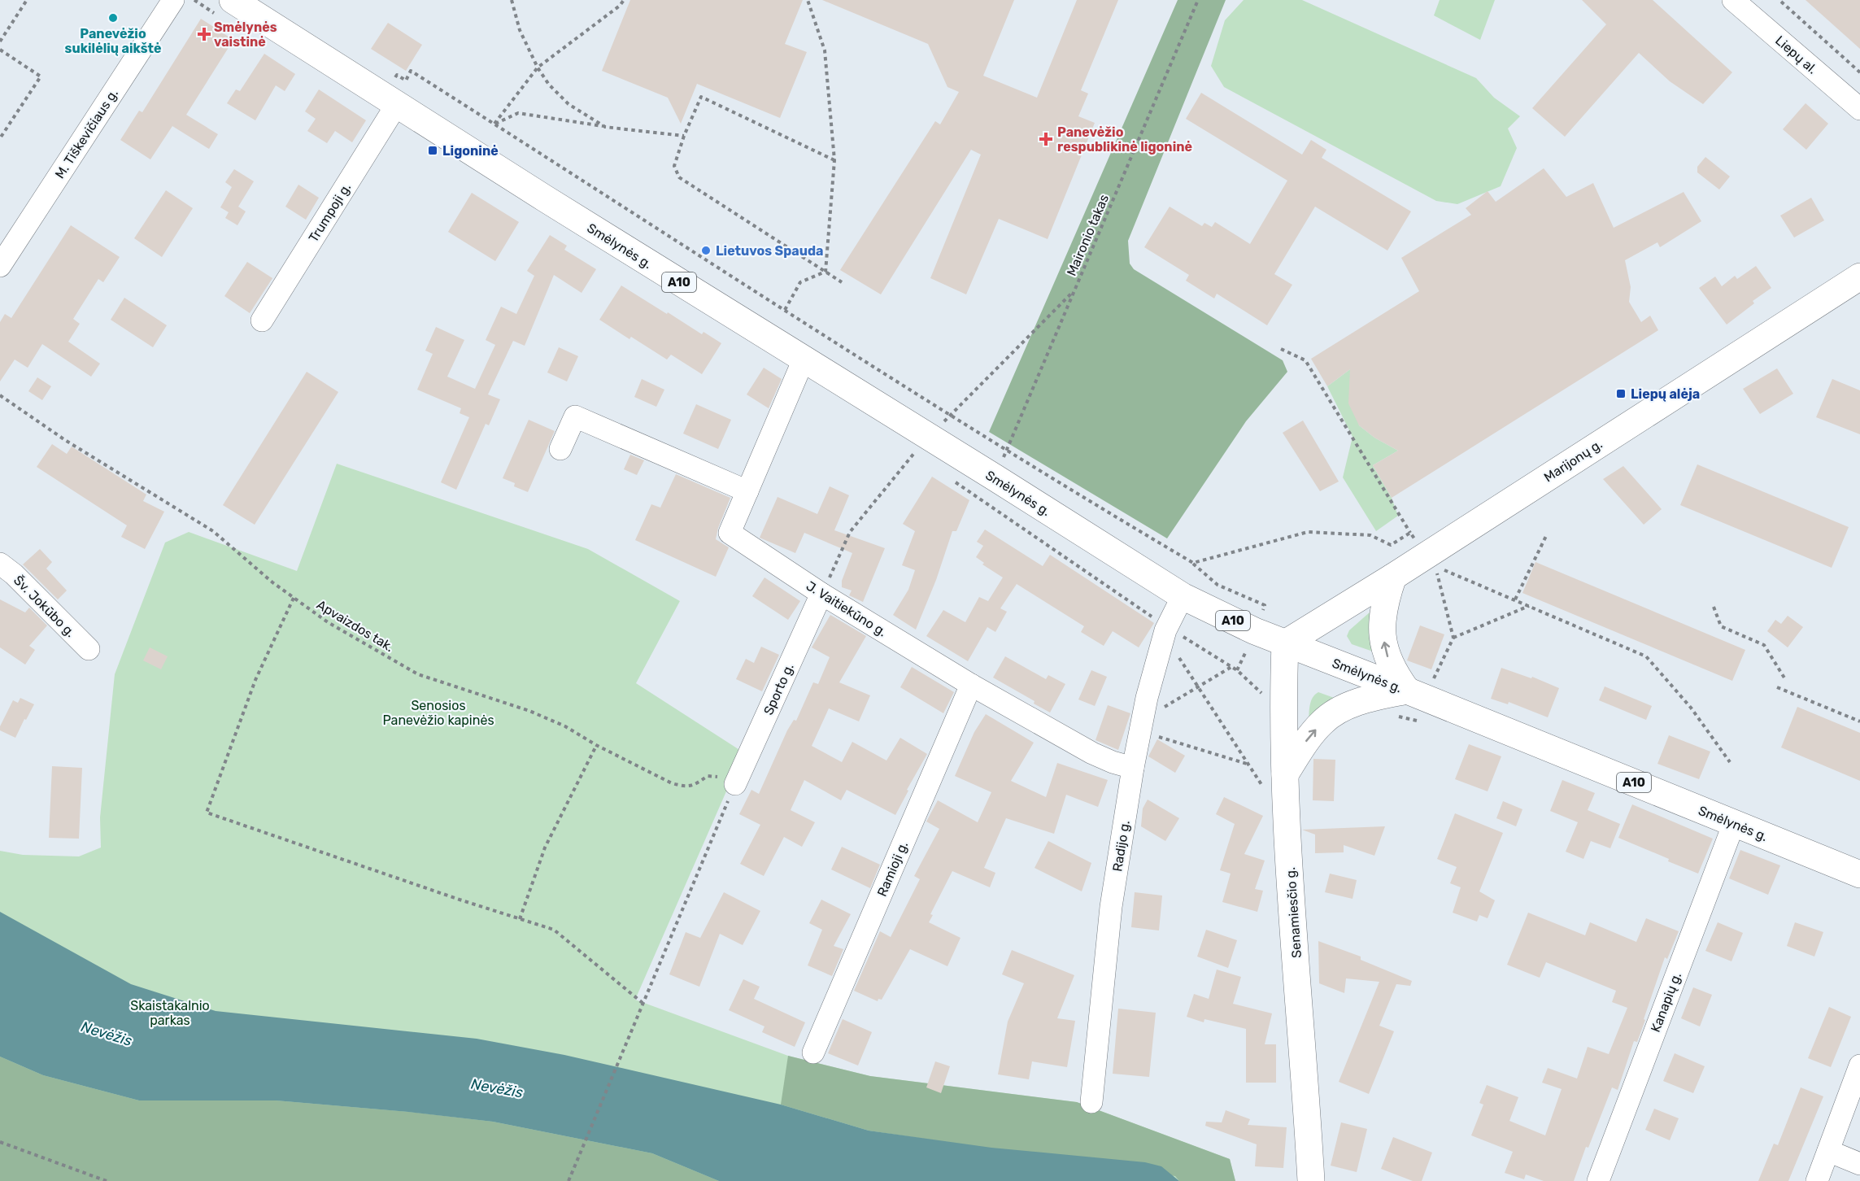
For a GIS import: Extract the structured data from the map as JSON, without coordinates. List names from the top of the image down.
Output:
{
  "streets": {
    "main road": [
      "Smėlynės g.",
      "A10",
      "Marijonų g.",
      "Senamiesčio g."
    ],
    "street": [
      "Liepų al.",
      "M. Tiškevičiaus g.",
      "Trumpoji g.",
      "Šv. Jokūbo g.",
      "J. Vaitiekūno g.",
      "Sporto g.",
      "Radijo g.",
      "Ramioji g.",
      "Kanapių g."
    ],
    "path": ["Maironio takas", "Apvaizdos tak."]
  },
  "crossings": [
    ["Trumpoji g.", "Smėlynės g."],
    ["Maironio takas", "Smėlynės g."],
    ["Smėlynės g.", "Marijonų g."],
    ["Smėlynės g.", "J. Vaitiekūno g."],
    ["Smėlynės g.", "Radijo g."],
    ["Smėlynės g.", "Senamiesčio g."],
    ["Smėlynės g.", "Kanapių g."],
    ["Marijonų g.", "Senamiesčio g."],
    ["J. Vaitiekūno g.", "Sporto g."],
    ["J. Vaitiekūno g.", "Radijo g."],
    ["J. Vaitiekūno g.", "Ramioji g."],
    ["Apvaizdos tak.", "Sporto g."]
  ],
  "water": ["Nevėžis"],
  "parks": ["Senosios Panevėžio kapinės", "Skaistakalnio parkas"],
  "places": {
    "other": ["Panevėžio sukilėlių aikštė", "Lietuvos Spauda"],
    "health": ["Smėlynės vaistinė", "Panevėžio respublikinė ligoninė"],
    "transit": ["Ligoninė", "Liepų alėja"]
  }
}
